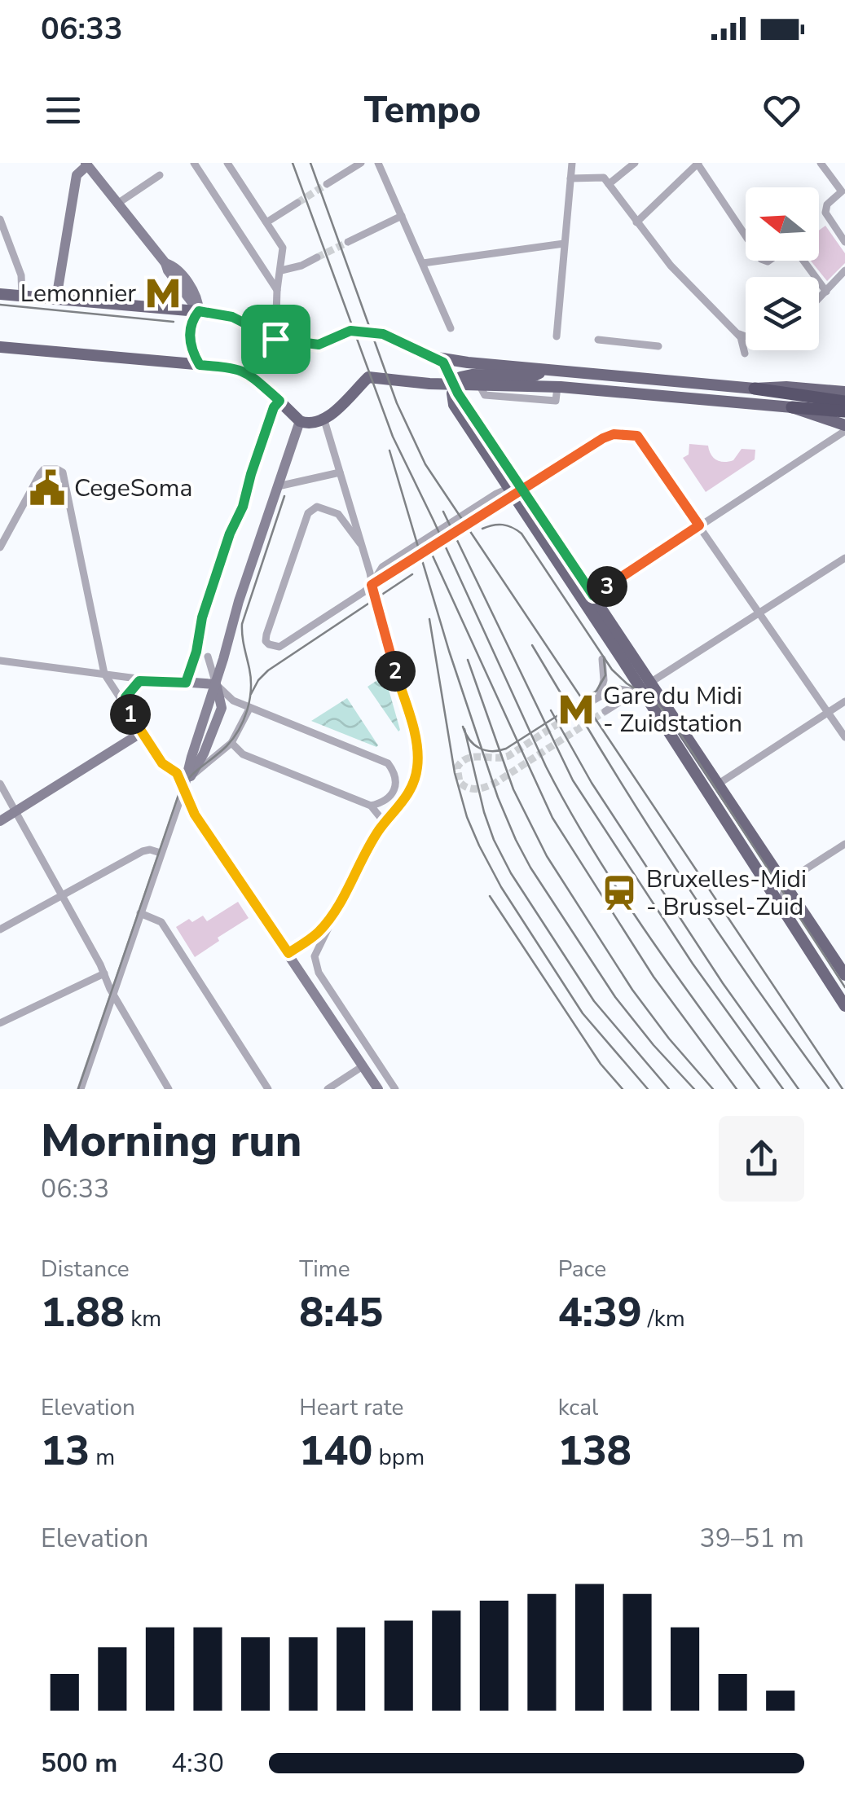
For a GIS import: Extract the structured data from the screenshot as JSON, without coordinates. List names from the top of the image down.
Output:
{
  "places": {
    "metro station": ["Lemonnier", "Gare du Midi - Zuidstation"],
    "public building": ["CegeSoma"],
    "station": ["Bruxelles-Midi - Brussel-Zuid"]
  },
  "north": "left",
  "page": {
    "status": "06:33",
    "header": "Tempo",
    "pins": ["3", "2", "1"],
    "heading": ["Morning run", "06:33"],
    "stats": [
      ["Distance", "1.88 km"],
      ["Time", "8:45"],
      ["Pace", "4:39 /km"],
      ["Elevation", "13 m"],
      ["Heart rate", "140 bpm"],
      ["kcal", "138"]
    ],
    "chart": ["Elevation", "39–51 m"],
    "list": [
      {
        "name": "500 m",
        "note": "4:30"
      }
    ]
  }
}
